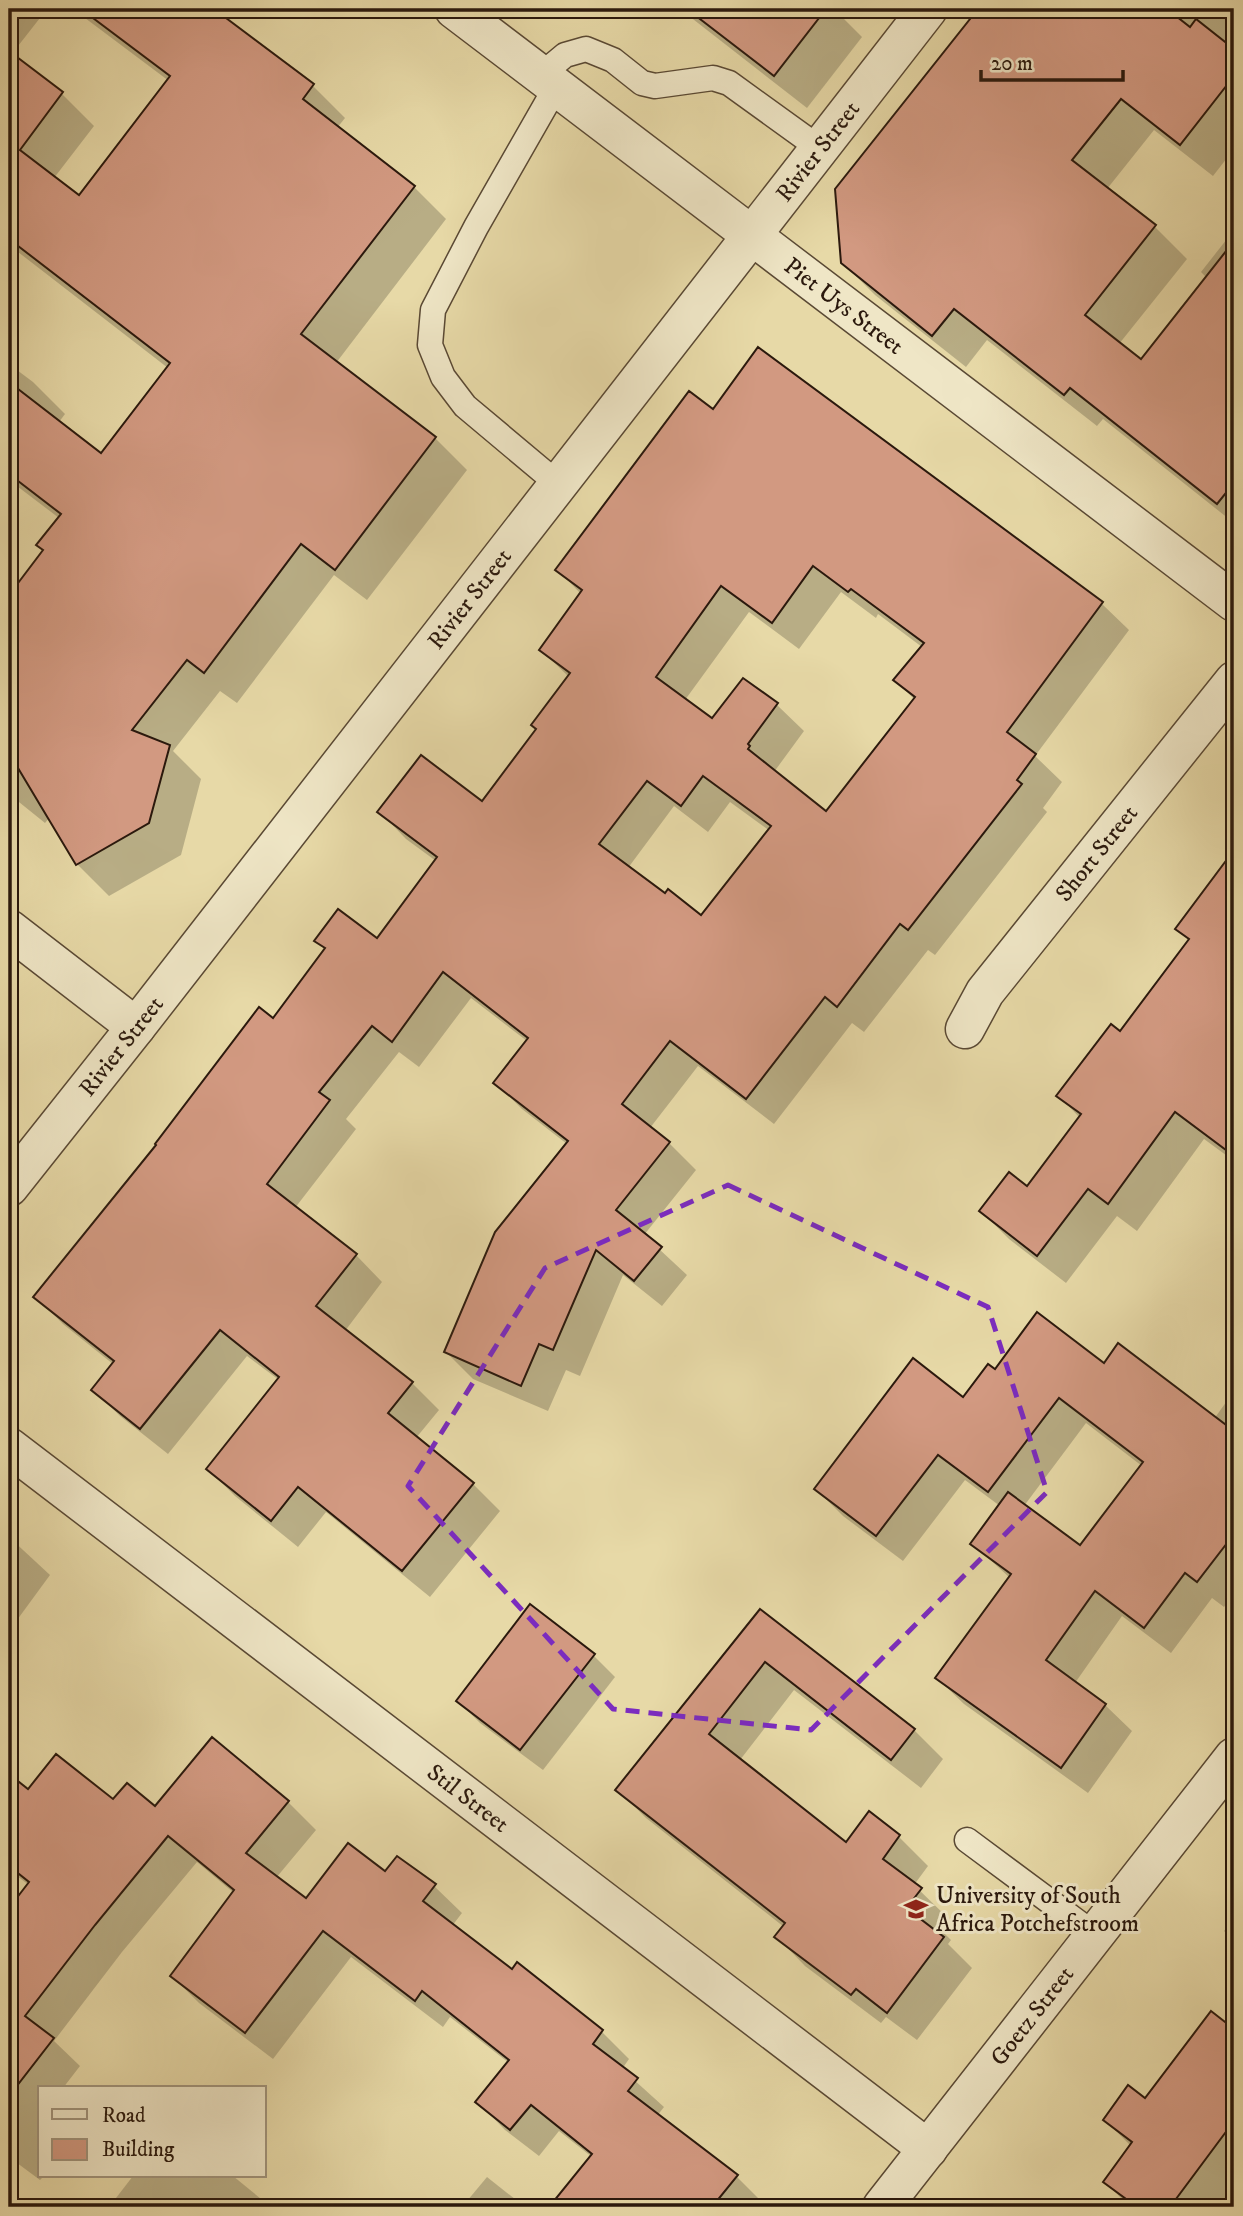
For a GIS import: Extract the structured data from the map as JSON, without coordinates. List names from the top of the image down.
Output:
{
  "streets": {
    "street": [
      "Rivier Street",
      "Piet Uys Street",
      "Short Street",
      "Stil Street",
      "Goetz Street"
    ]
  },
  "crossings": [
    ["Rivier Street", "Piet Uys Street"],
    ["Stil Street", "Goetz Street"]
  ],
  "places": {
    "school or university": ["University of South Africa Potchefstroom"]
  },
  "legend": ["Road", "Building"],
  "scale_bar": "20 m"
}
